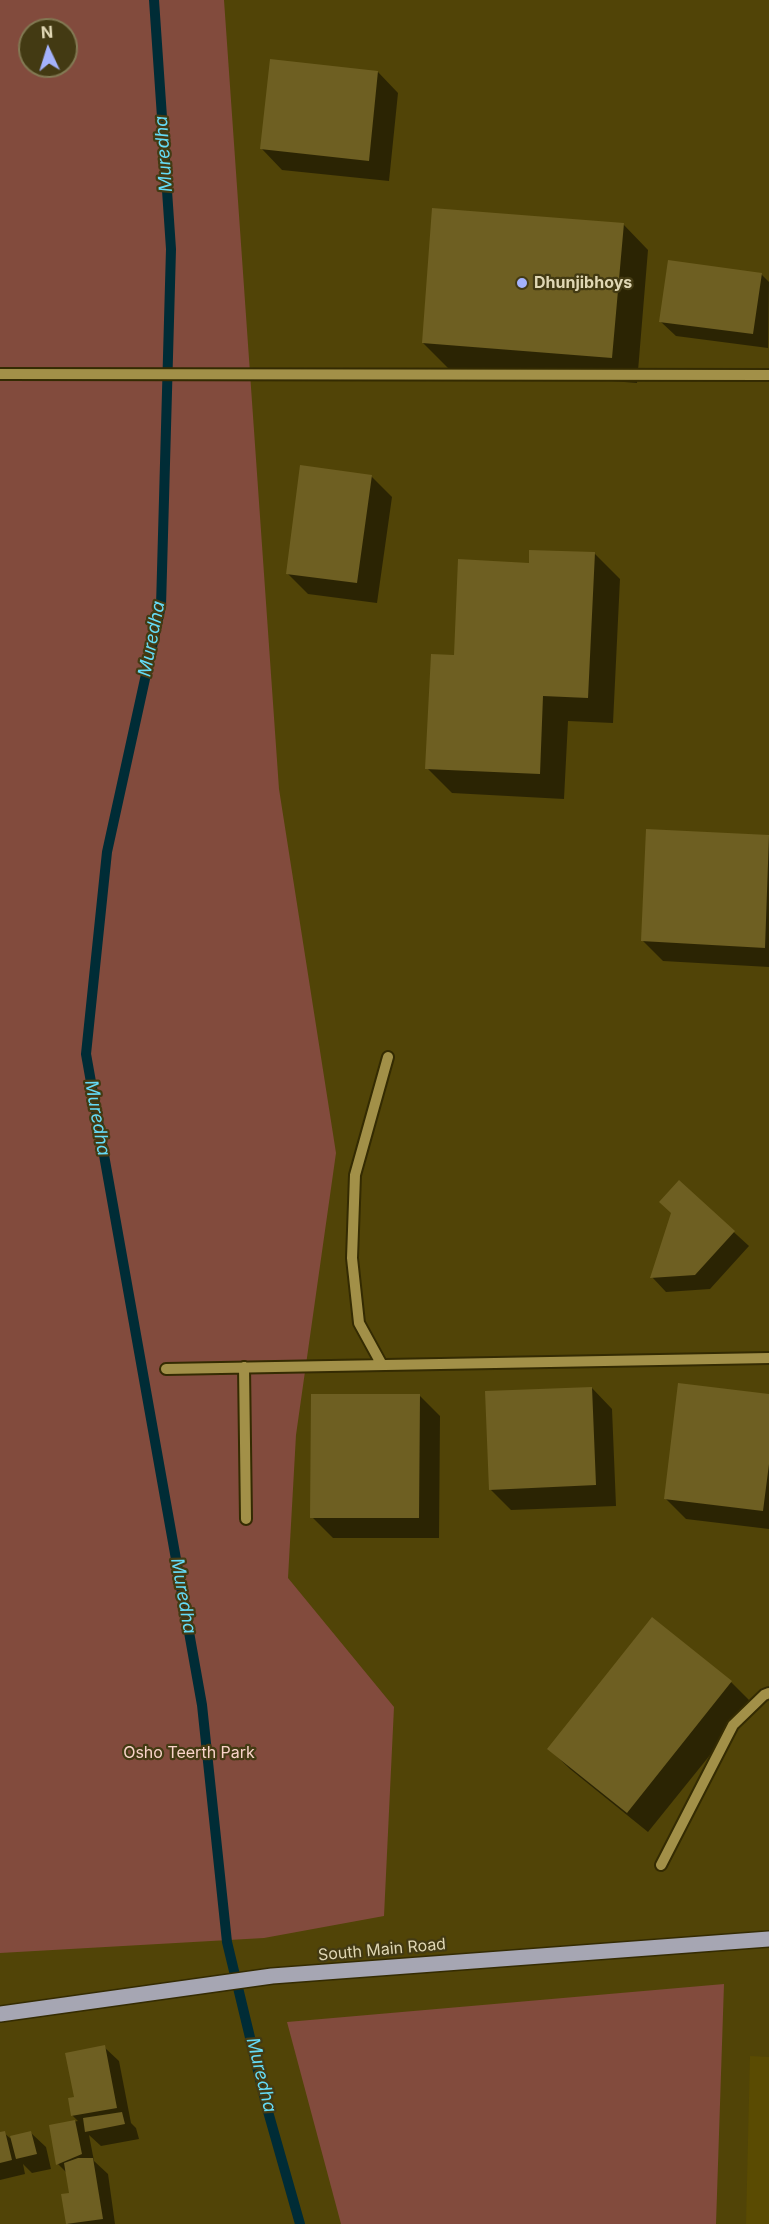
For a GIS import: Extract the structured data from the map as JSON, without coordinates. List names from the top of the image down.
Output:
{
  "streets": {
    "main road": ["South Main Road"]
  },
  "water": ["Muredha"],
  "parks": ["Osho Teerth Park"],
  "places": ["Dhunjibhoys"],
  "north": "top"
}
